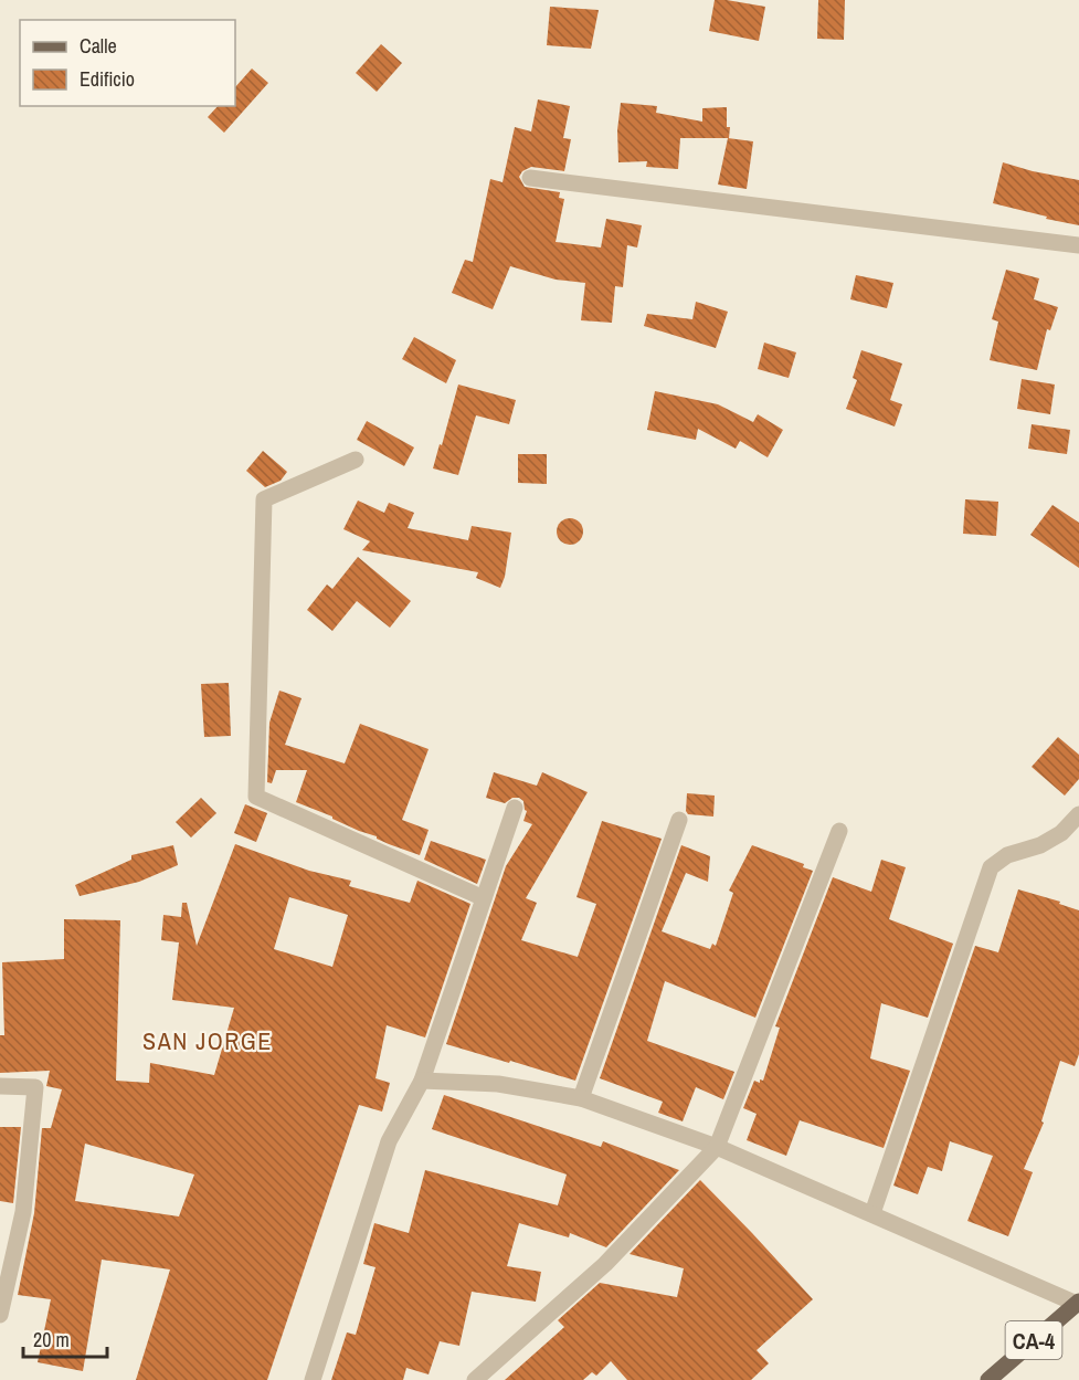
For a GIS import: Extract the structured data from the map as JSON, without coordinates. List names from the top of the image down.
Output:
{
  "streets": {
    "main road": ["CA-4"]
  },
  "districts": ["SAN JORGE"],
  "legend": ["Calle", "Edificio"],
  "scale_bar": "20 m"
}
